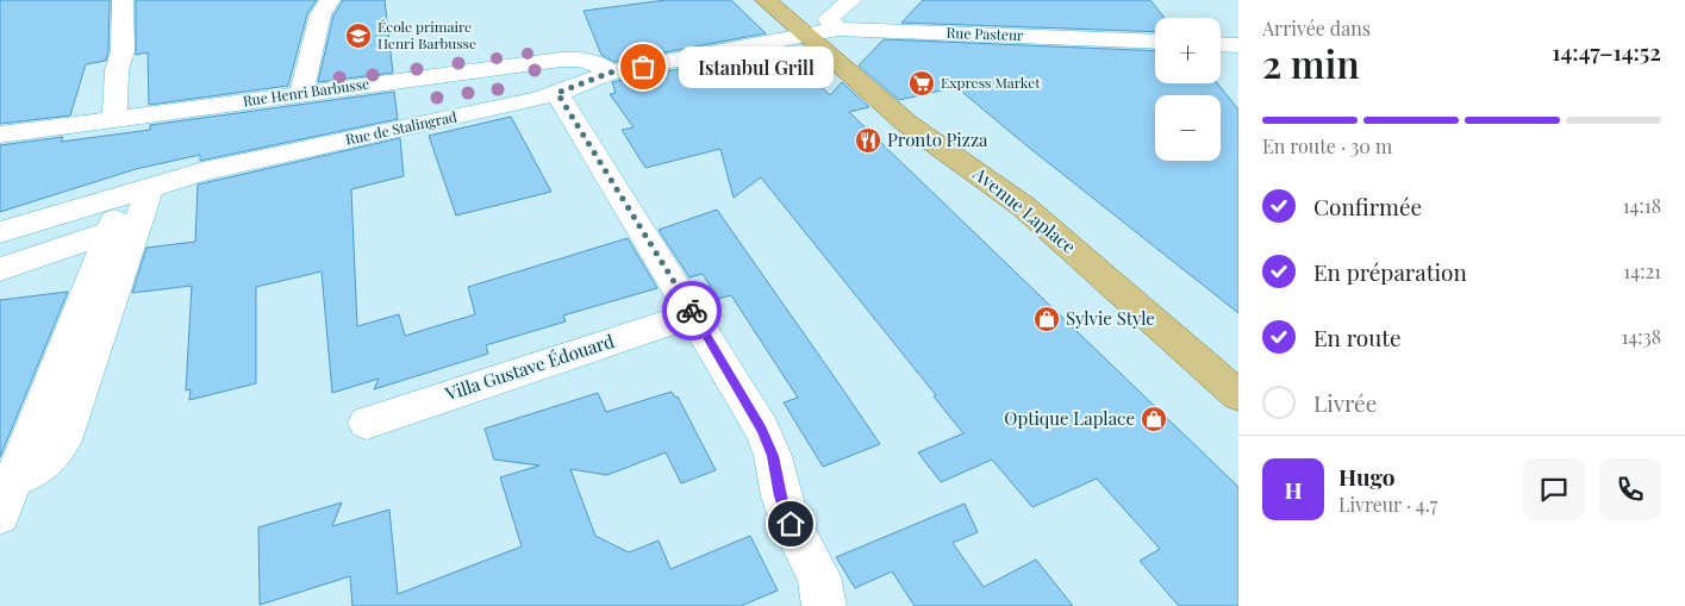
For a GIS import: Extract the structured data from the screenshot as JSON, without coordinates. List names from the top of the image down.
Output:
{
  "streets": {
    "main road": ["Avenue Laplace"],
    "street": [
      "Rue Pasteur",
      "Rue Henri Barbusse",
      "Rue de Stalingrad",
      "Villa Gustave Édouard"
    ]
  },
  "crossings": [
    ["Rue Pasteur", "Rue de Stalingrad"],
    ["Rue Pasteur", "Avenue Laplace"],
    ["Rue Henri Barbusse", "Rue de Stalingrad"],
    ["Rue de Stalingrad", "Avenue Laplace"]
  ],
  "places": {
    "school or university": ["École primaire Henri Barbusse"],
    "other": ["Istanbul Grill"],
    "supermarket": ["Express Market"],
    "restaurant": ["Pronto Pizza"],
    "shop": ["Sylvie Style", "Optique Laplace"]
  },
  "page": {
    "heading": ["2 min", "Arrivée dans", "14:47–14:52"],
    "panel": ["Hugo", "Livreur · 4.7"],
    "map_buttons": ["+", "−"],
    "bubble": "Istanbul Grill",
    "bar": "En route · 30 m",
    "list": [
      ["Confirmée", "14:18"],
      ["En préparation", "14:21"],
      ["En route", "14:38"],
      "Livrée"
    ],
    "round": "H"
  }
}
